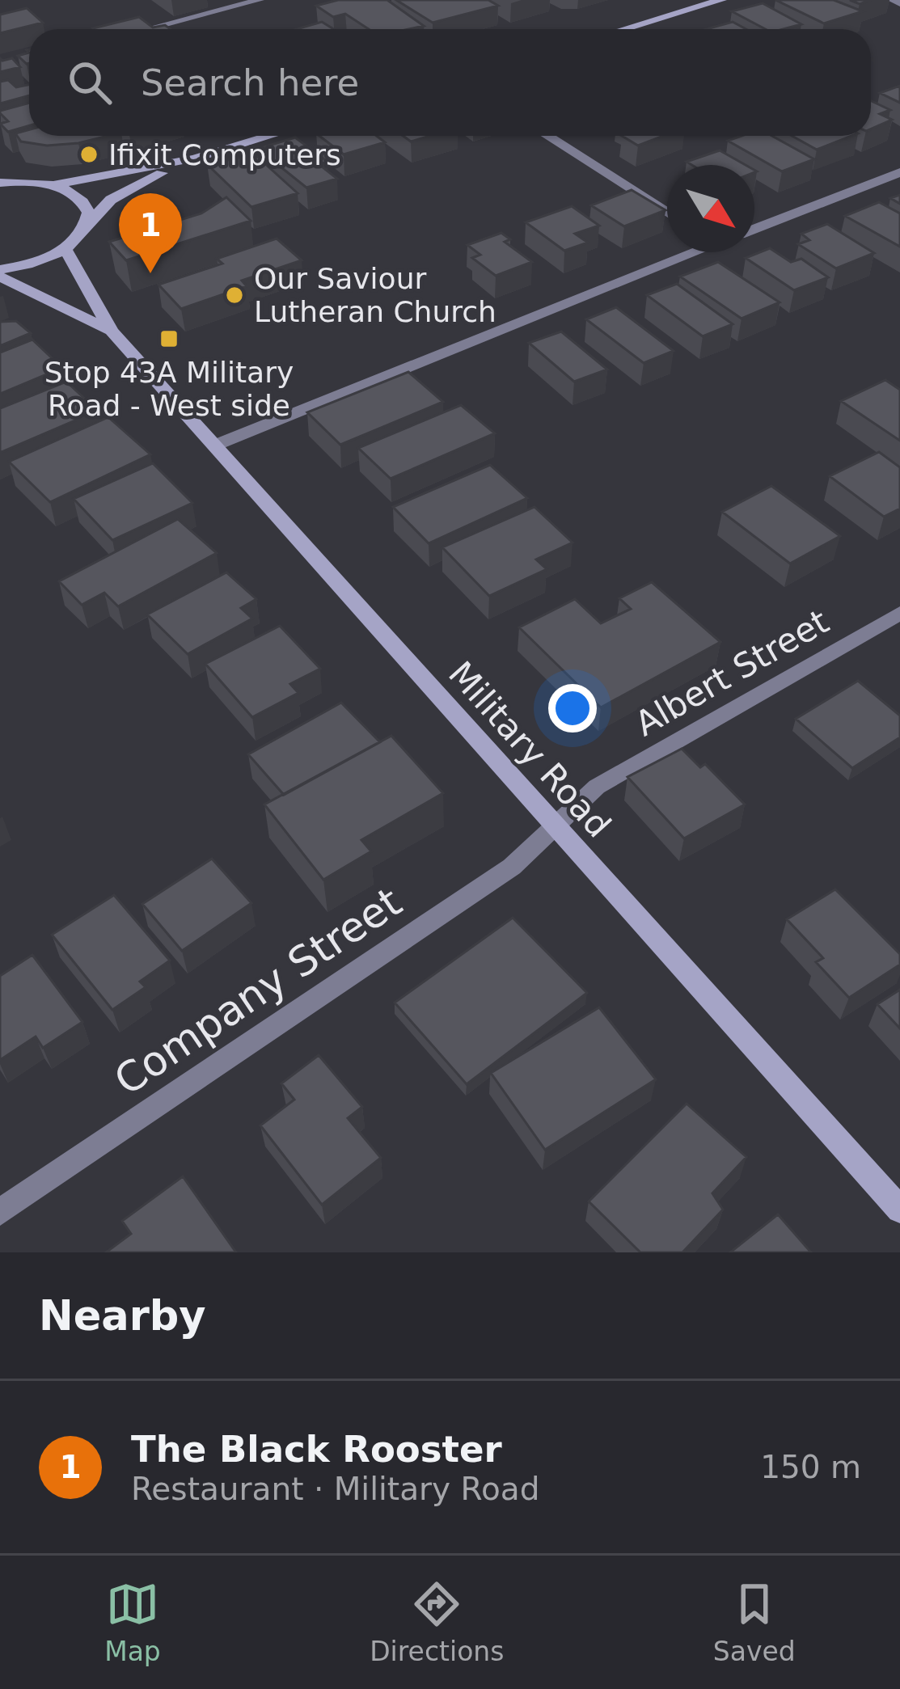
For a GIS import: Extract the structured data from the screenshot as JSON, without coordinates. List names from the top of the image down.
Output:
{
  "streets": {
    "main road": ["Military Road"],
    "street": ["Albert Street", "Company Street"]
  },
  "crossings": [
    ["Albert Street", "Military Road"],
    ["Albert Street", "Company Street"],
    ["Military Road", "Company Street"]
  ],
  "places": {
    "other": ["Ifixit Computers", "Our Saviour Lutheran Church"],
    "transit": ["Stop 43A Military Road - West side"]
  },
  "north": "bottom right",
  "page": {
    "search": "Search here",
    "pins": "1",
    "heading": "Nearby",
    "list": [
      {
        "mark": "1",
        "name": "The Black Rooster",
        "note": "Restaurant · Military Road",
        "value": "150 m"
      }
    ],
    "nav": ["Map", "Directions", "Saved"]
  }
}
